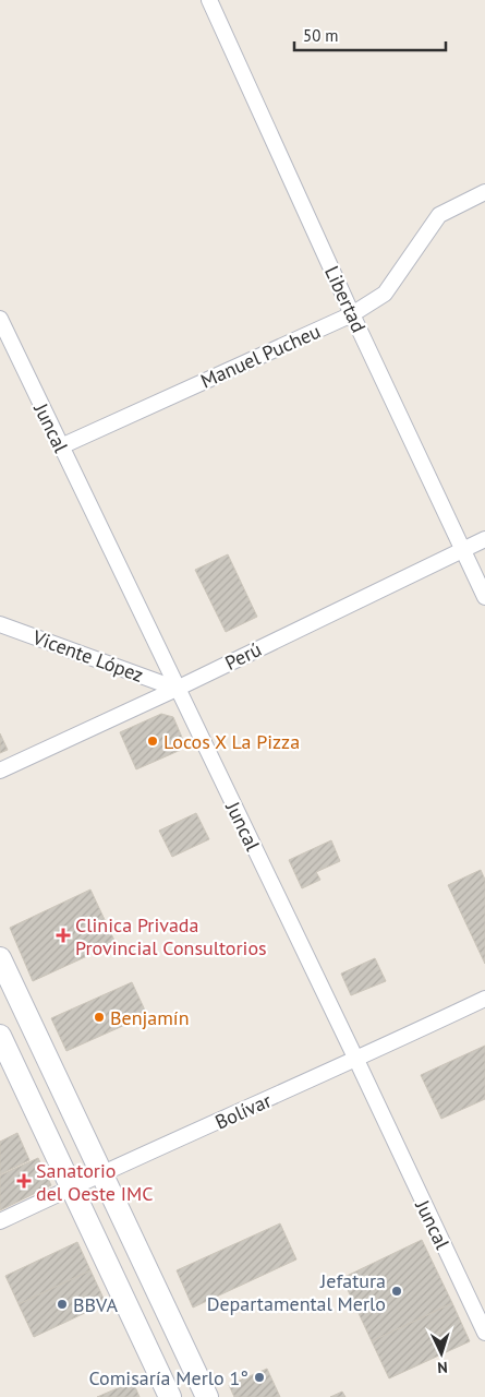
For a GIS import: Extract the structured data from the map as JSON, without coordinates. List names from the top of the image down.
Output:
{
  "streets": {
    "street": [
      "Libertad",
      "Manuel Pucheu",
      "Juncal",
      "Vicente López",
      "Perú",
      "Bolívar"
    ]
  },
  "crossings": [
    ["Libertad", "Manuel Pucheu"],
    ["Libertad", "Perú"],
    ["Manuel Pucheu", "Juncal"],
    ["Juncal", "Vicente López"],
    ["Juncal", "Perú"],
    ["Juncal", "Bolívar"],
    ["Vicente López", "Perú"]
  ],
  "places": {
    "other": [
      "Locos X La Pizza",
      "Benjamín",
      "Jefatura Departamental Merlo",
      "BBVA",
      "Comisaría Merlo 1°"
    ],
    "health": ["Clinica Privada Provincial Consultorios", "Sanatorio del Oeste IMC"]
  },
  "scale_bar": "50 m",
  "north": "bottom"
}
